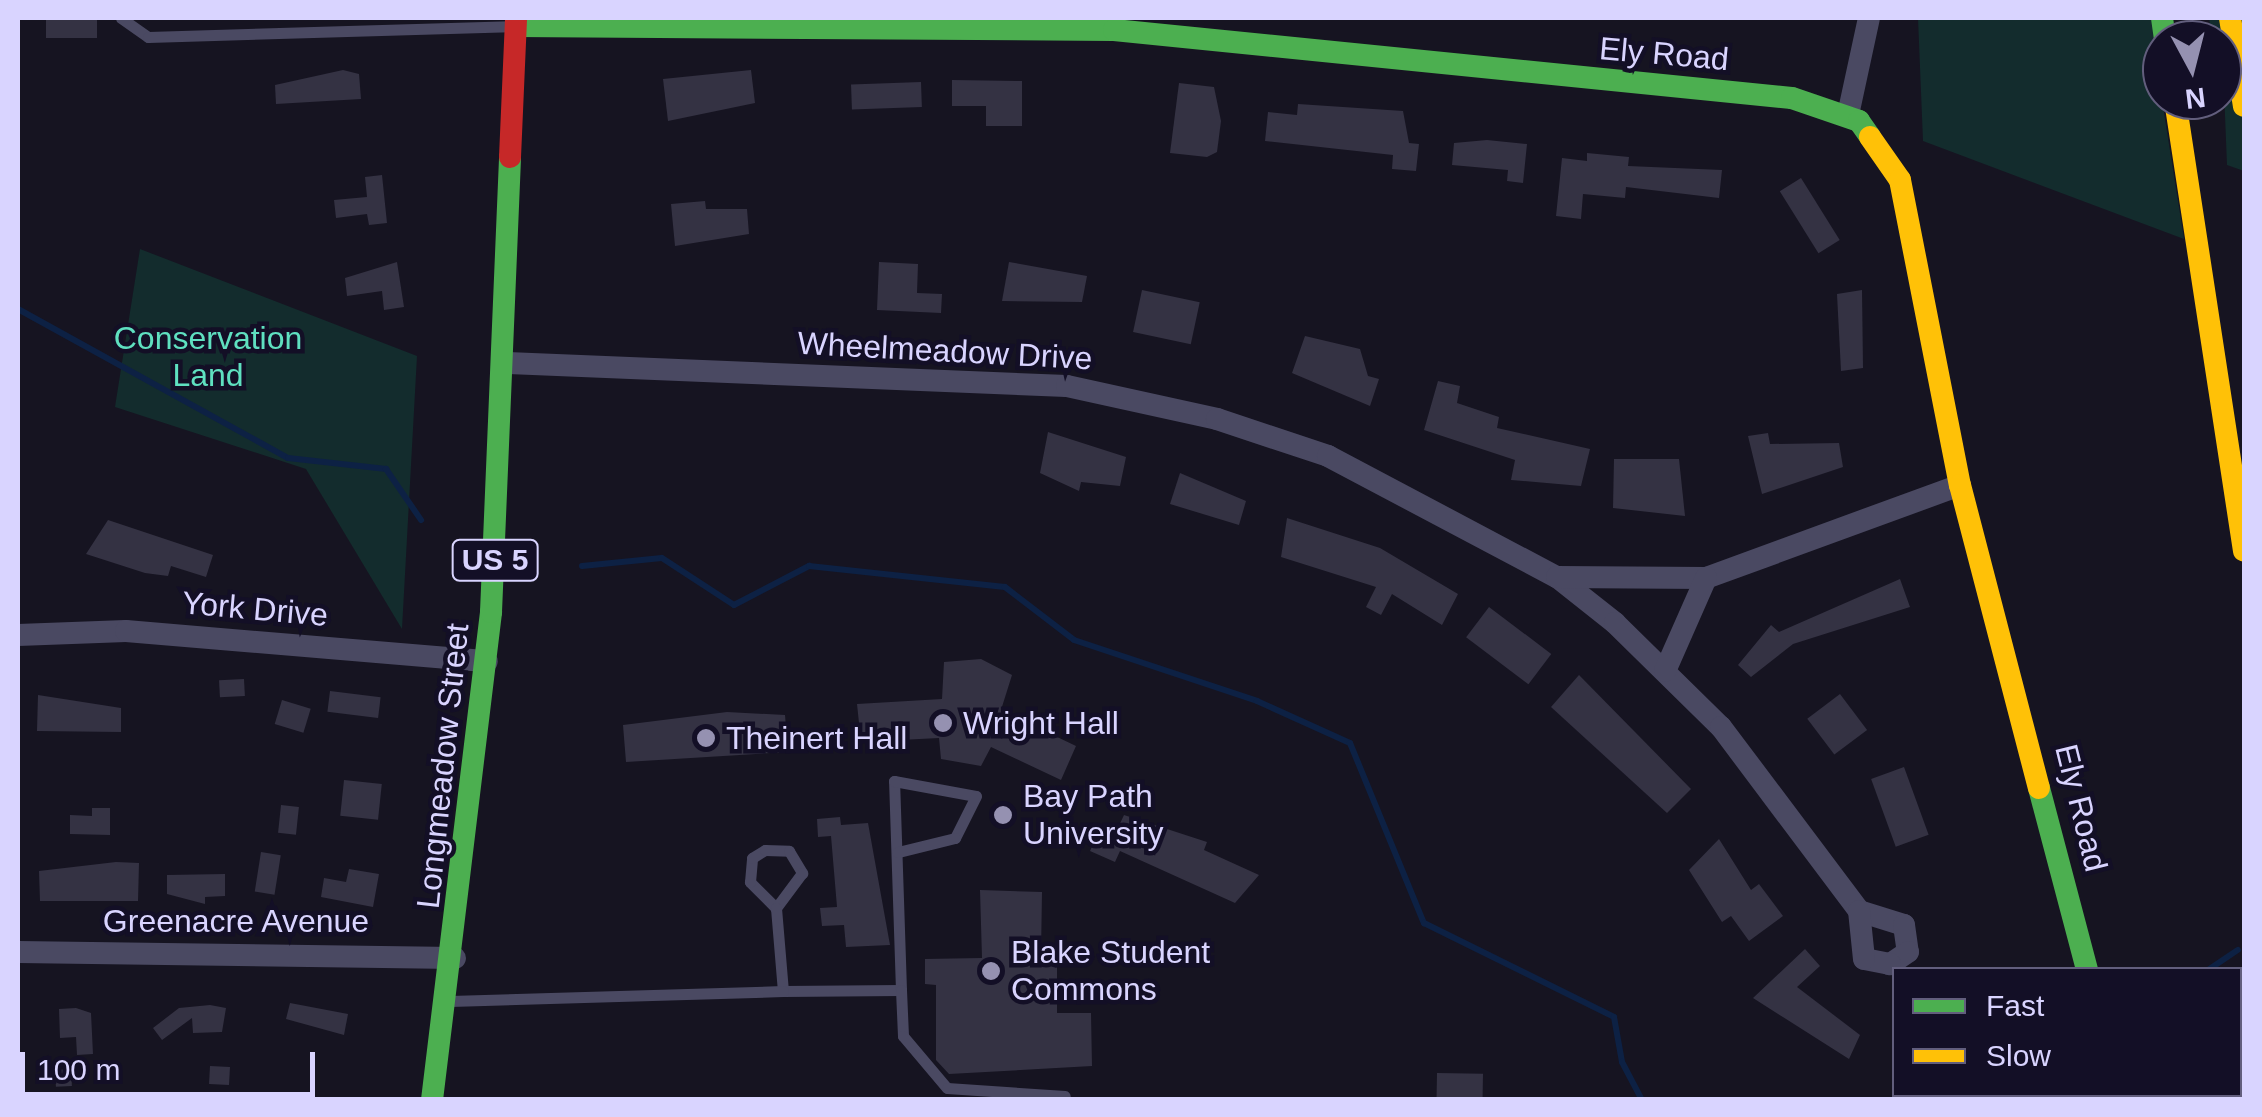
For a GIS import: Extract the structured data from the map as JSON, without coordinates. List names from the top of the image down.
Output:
{
  "streets": {
    "main road": ["Ely Road", "US 5", "Longmeadow Street"],
    "street": ["Wheelmeadow Drive", "York Drive", "Greenacre Avenue"]
  },
  "crossings": [
    ["Ely Road", "Longmeadow Street"],
    ["Wheelmeadow Drive", "Longmeadow Street"],
    ["York Drive", "Longmeadow Street"],
    ["Longmeadow Street", "Greenacre Avenue"]
  ],
  "parks": ["Conservation Land"],
  "places": [
    "Wright Hall",
    "Theinert Hall",
    "Bay Path University",
    "Blake Student Commons"
  ],
  "legend": ["Fast", "Slow"],
  "scale_bar": "100 m",
  "north": "bottom"
}
